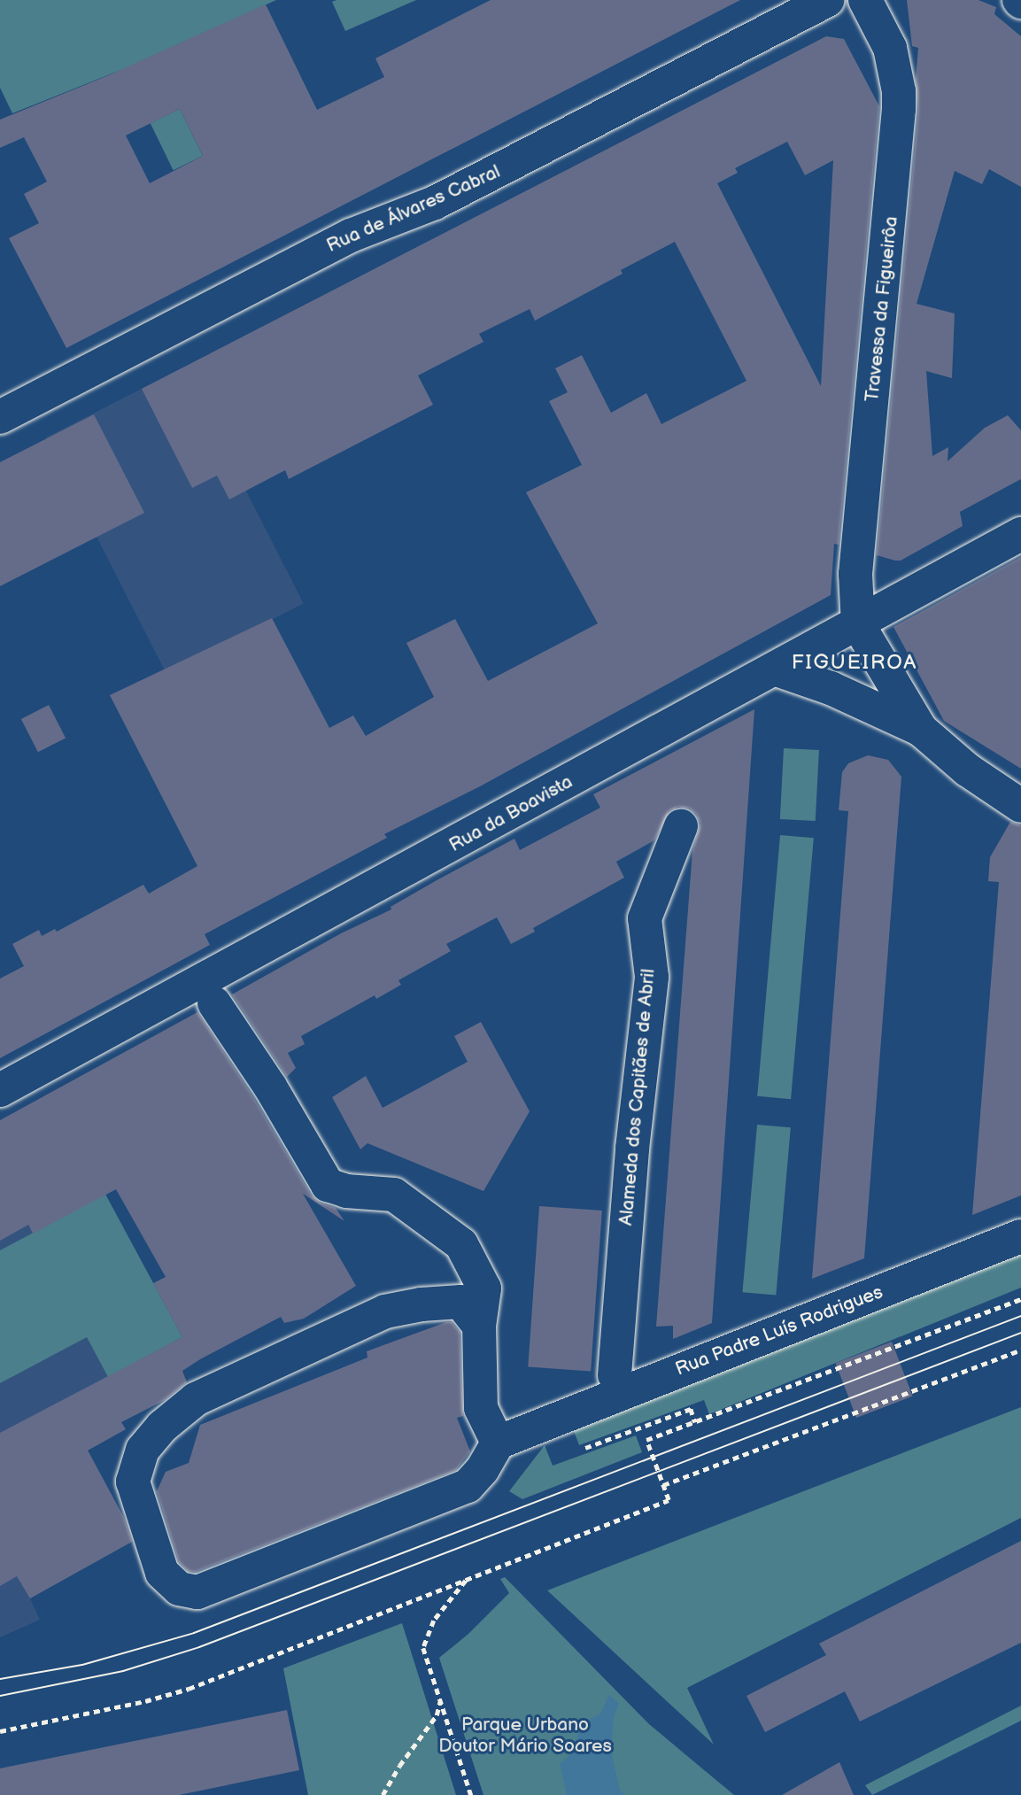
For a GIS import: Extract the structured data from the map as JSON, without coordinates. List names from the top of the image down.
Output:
{
  "streets": {
    "street": [
      "Rua de Álvares Cabral",
      "Travessa da Figueirôa",
      "Rua da Boavista",
      "Alameda dos Capitães de Abril",
      "Rua Padre Luís Rodrigues"
    ]
  },
  "crossings": [
    ["Travessa da Figueirôa", "Rua da Boavista"]
  ],
  "districts": ["FIGUEIROA"],
  "parks": ["Parque Urbano Doutor Mário Soares"]
}
